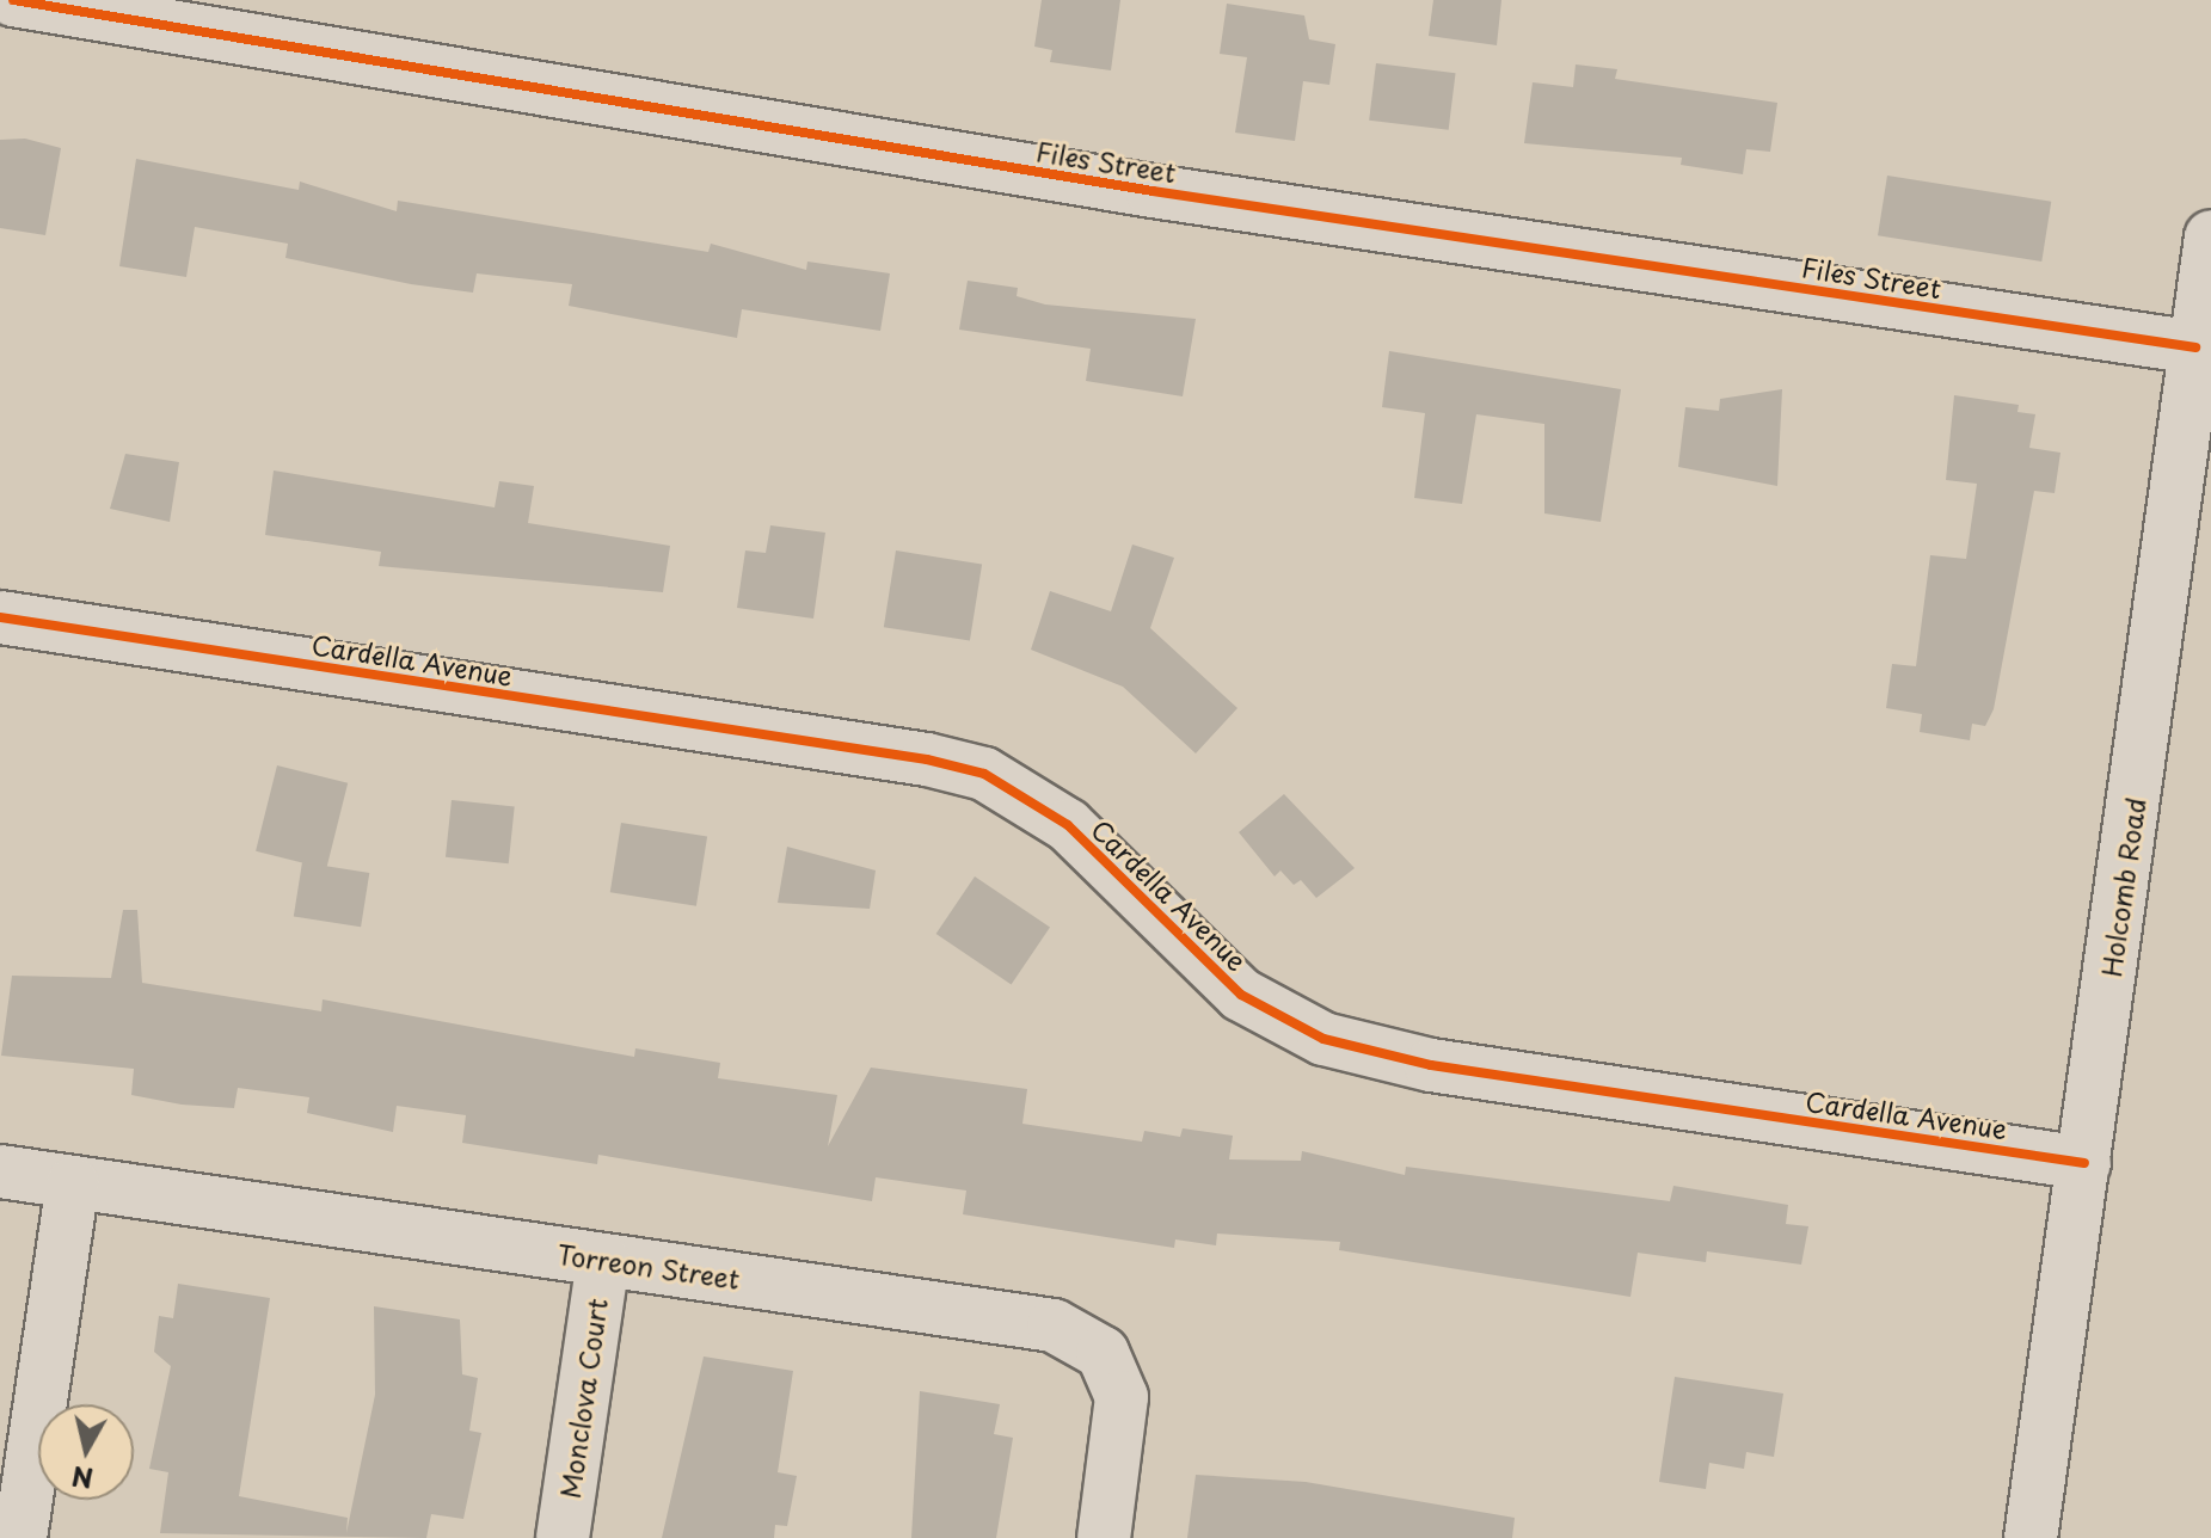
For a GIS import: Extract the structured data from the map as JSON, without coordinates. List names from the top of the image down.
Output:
{
  "streets": {
    "street": [
      "Files Street",
      "Cardella Avenue",
      "Holcomb Road",
      "Torreon Street",
      "Monclova Court"
    ]
  },
  "crossings": [
    ["Files Street", "Holcomb Road"],
    ["Cardella Avenue", "Holcomb Road"],
    ["Torreon Street", "Monclova Court"]
  ],
  "north": "bottom"
}
